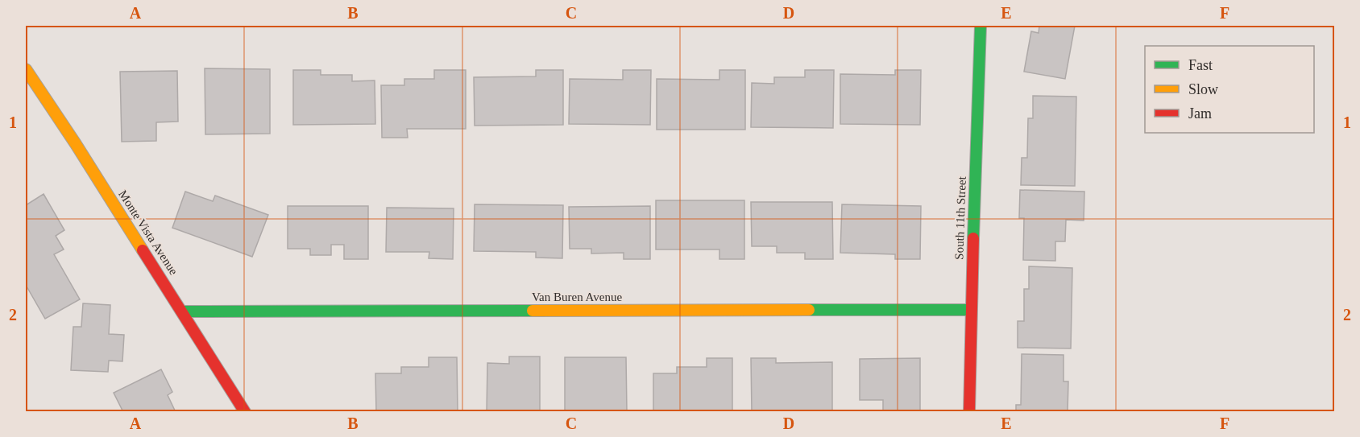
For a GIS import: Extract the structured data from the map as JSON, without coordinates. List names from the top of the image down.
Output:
{
  "streets": {
    "street": ["South 11th Street", "Monte Vista Avenue", "Van Buren Avenue"]
  },
  "crossings": [
    ["South 11th Street", "Van Buren Avenue"],
    ["Monte Vista Avenue", "Van Buren Avenue"]
  ],
  "legend": ["Fast", "Slow", "Jam"],
  "grid": {
    "columns": [
      "A",
      "B",
      "C",
      "D",
      "E",
      "F"
    ],
    "rows": ["1", "2"]
  }
}
